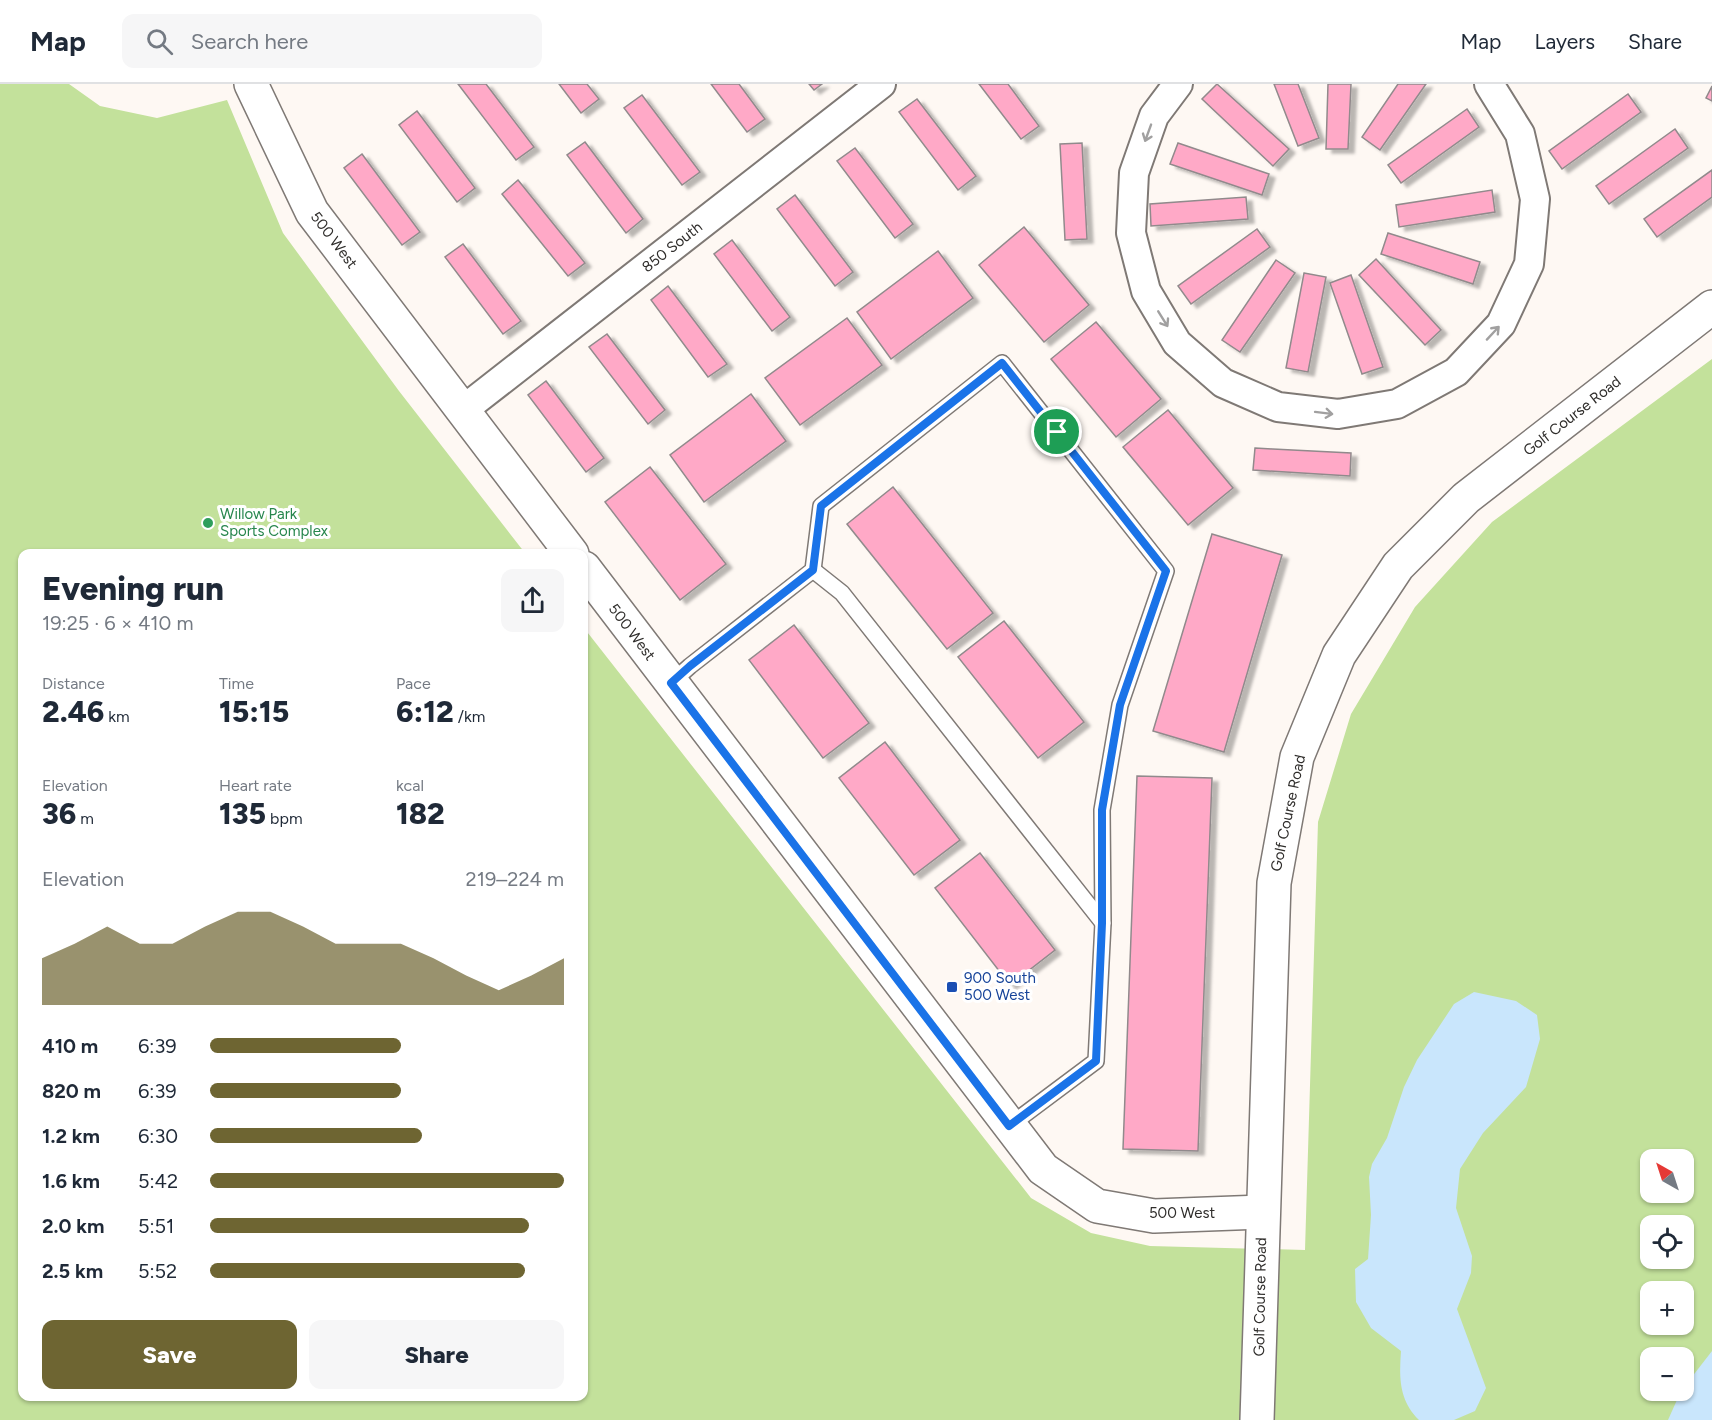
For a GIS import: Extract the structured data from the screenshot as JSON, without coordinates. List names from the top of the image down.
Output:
{
  "streets": {
    "street": ["500 West", "850 South", "Golf Course Road"]
  },
  "crossings": [
    ["500 West", "850 South"],
    ["500 West", "Golf Course Road"]
  ],
  "places": {
    "other": ["Willow Park Sports Complex"],
    "transit": ["900 South 500 West"]
  },
  "north": "top left",
  "page": {
    "header": "Map",
    "search": "Search here",
    "nav": ["Map", "Layers", "Share"],
    "heading": ["Evening run", "19:25 · 6 × 410 m"],
    "stats": [
      ["Distance", "2.46 km"],
      ["Time", "15:15"],
      ["Pace", "6:12 /km"],
      ["Elevation", "36 m"],
      ["Heart rate", "135 bpm"],
      ["kcal", "182"]
    ],
    "chart": ["Elevation", "219–224 m"],
    "list": [
      {
        "name": "410 m",
        "note": "6:39"
      },
      {
        "name": "820 m",
        "note": "6:39"
      },
      {
        "name": "1.2 km",
        "note": "6:30"
      },
      {
        "name": "1.6 km",
        "note": "5:42"
      },
      {
        "name": "2.0 km",
        "note": "5:51"
      },
      {
        "name": "2.5 km",
        "note": "5:52"
      }
    ],
    "map_buttons": ["+", "−"],
    "buttons": ["Save", "Share"]
  }
}
